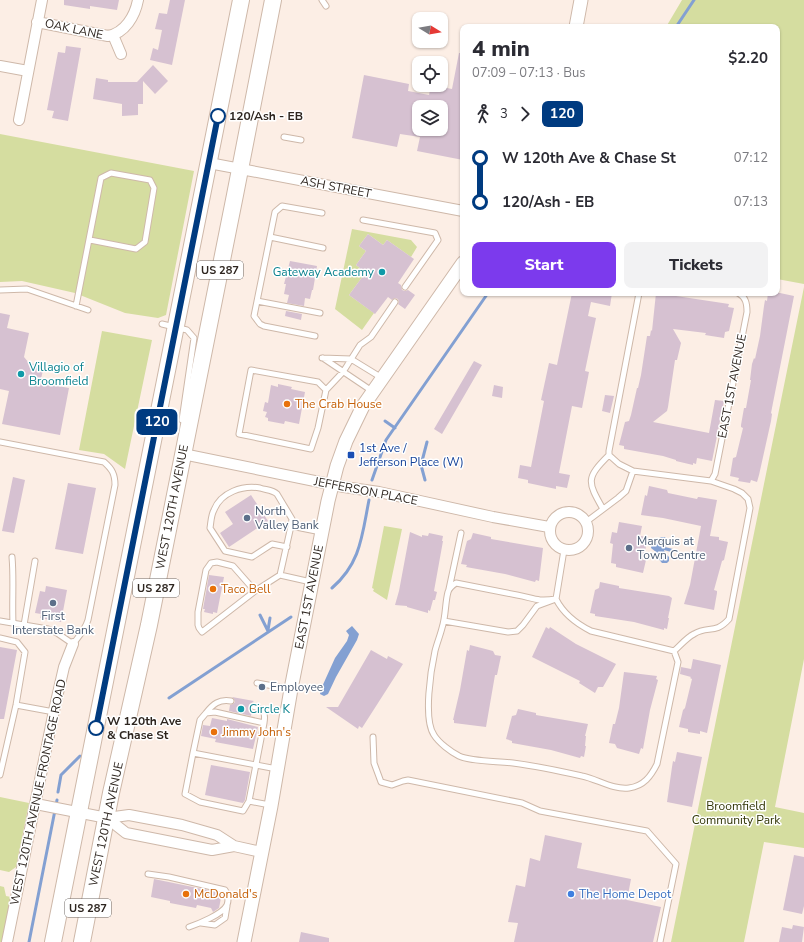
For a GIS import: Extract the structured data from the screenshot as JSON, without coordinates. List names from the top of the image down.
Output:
{
  "streets": {
    "main road": ["US 287", "WEST 120TH AVENUE"],
    "street": [
      "OAK LANE",
      "ASH STREET",
      "EAST 1ST AVENUE",
      "JEFFERSON PLACE",
      "WEST 120TH AVENUE FRONTAGE ROAD"
    ]
  },
  "crossings": [
    ["ASH STREET", "US 287"],
    ["ASH STREET", "WEST 120TH AVENUE"],
    ["EAST 1ST AVENUE", "JEFFERSON PLACE"],
    ["JEFFERSON PLACE", "WEST 120TH AVENUE"]
  ],
  "parks": ["Broomfield Community Park"],
  "places": {
    "other": [
      "120/Ash - EB",
      "Gateway Academy",
      "Villagio of Broomfield",
      "The Crab House",
      "North Valley Bank",
      "Marquis at Town Centre",
      "Taco Bell",
      "First Interstate Bank",
      "Employee",
      "Circle K",
      "W 120th Ave & Chase St",
      "Jimmy John's",
      "McDonald's",
      "The Home Depot"
    ],
    "transit": ["1st Ave / Jefferson Place (W)"]
  },
  "lines": ["bus line 120"],
  "north": "right",
  "page": {
    "on_map": "120",
    "heading": ["4 min", "07:09 – 07:13 · Bus", "$2.20"],
    "legs": ["3", "120"],
    "list": [
      {
        "name": "W 120th Ave & Chase St",
        "value": "07:12"
      },
      {
        "name": "120/Ash - EB",
        "value": "07:13"
      }
    ],
    "buttons": ["Start", "Tickets"]
  }
}
